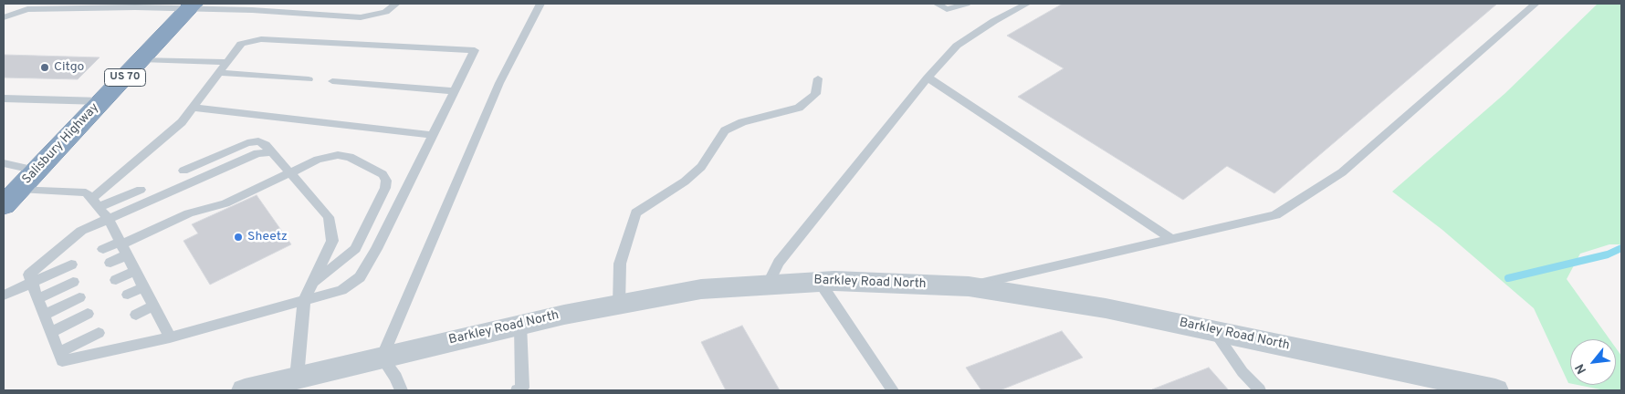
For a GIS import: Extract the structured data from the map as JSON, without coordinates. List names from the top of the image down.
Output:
{
  "streets": {
    "highway": ["US 70", "Salisbury Highway"],
    "street": ["Barkley Road North"]
  },
  "places": ["Citgo", "Sheetz"],
  "north": "bottom left"
}
